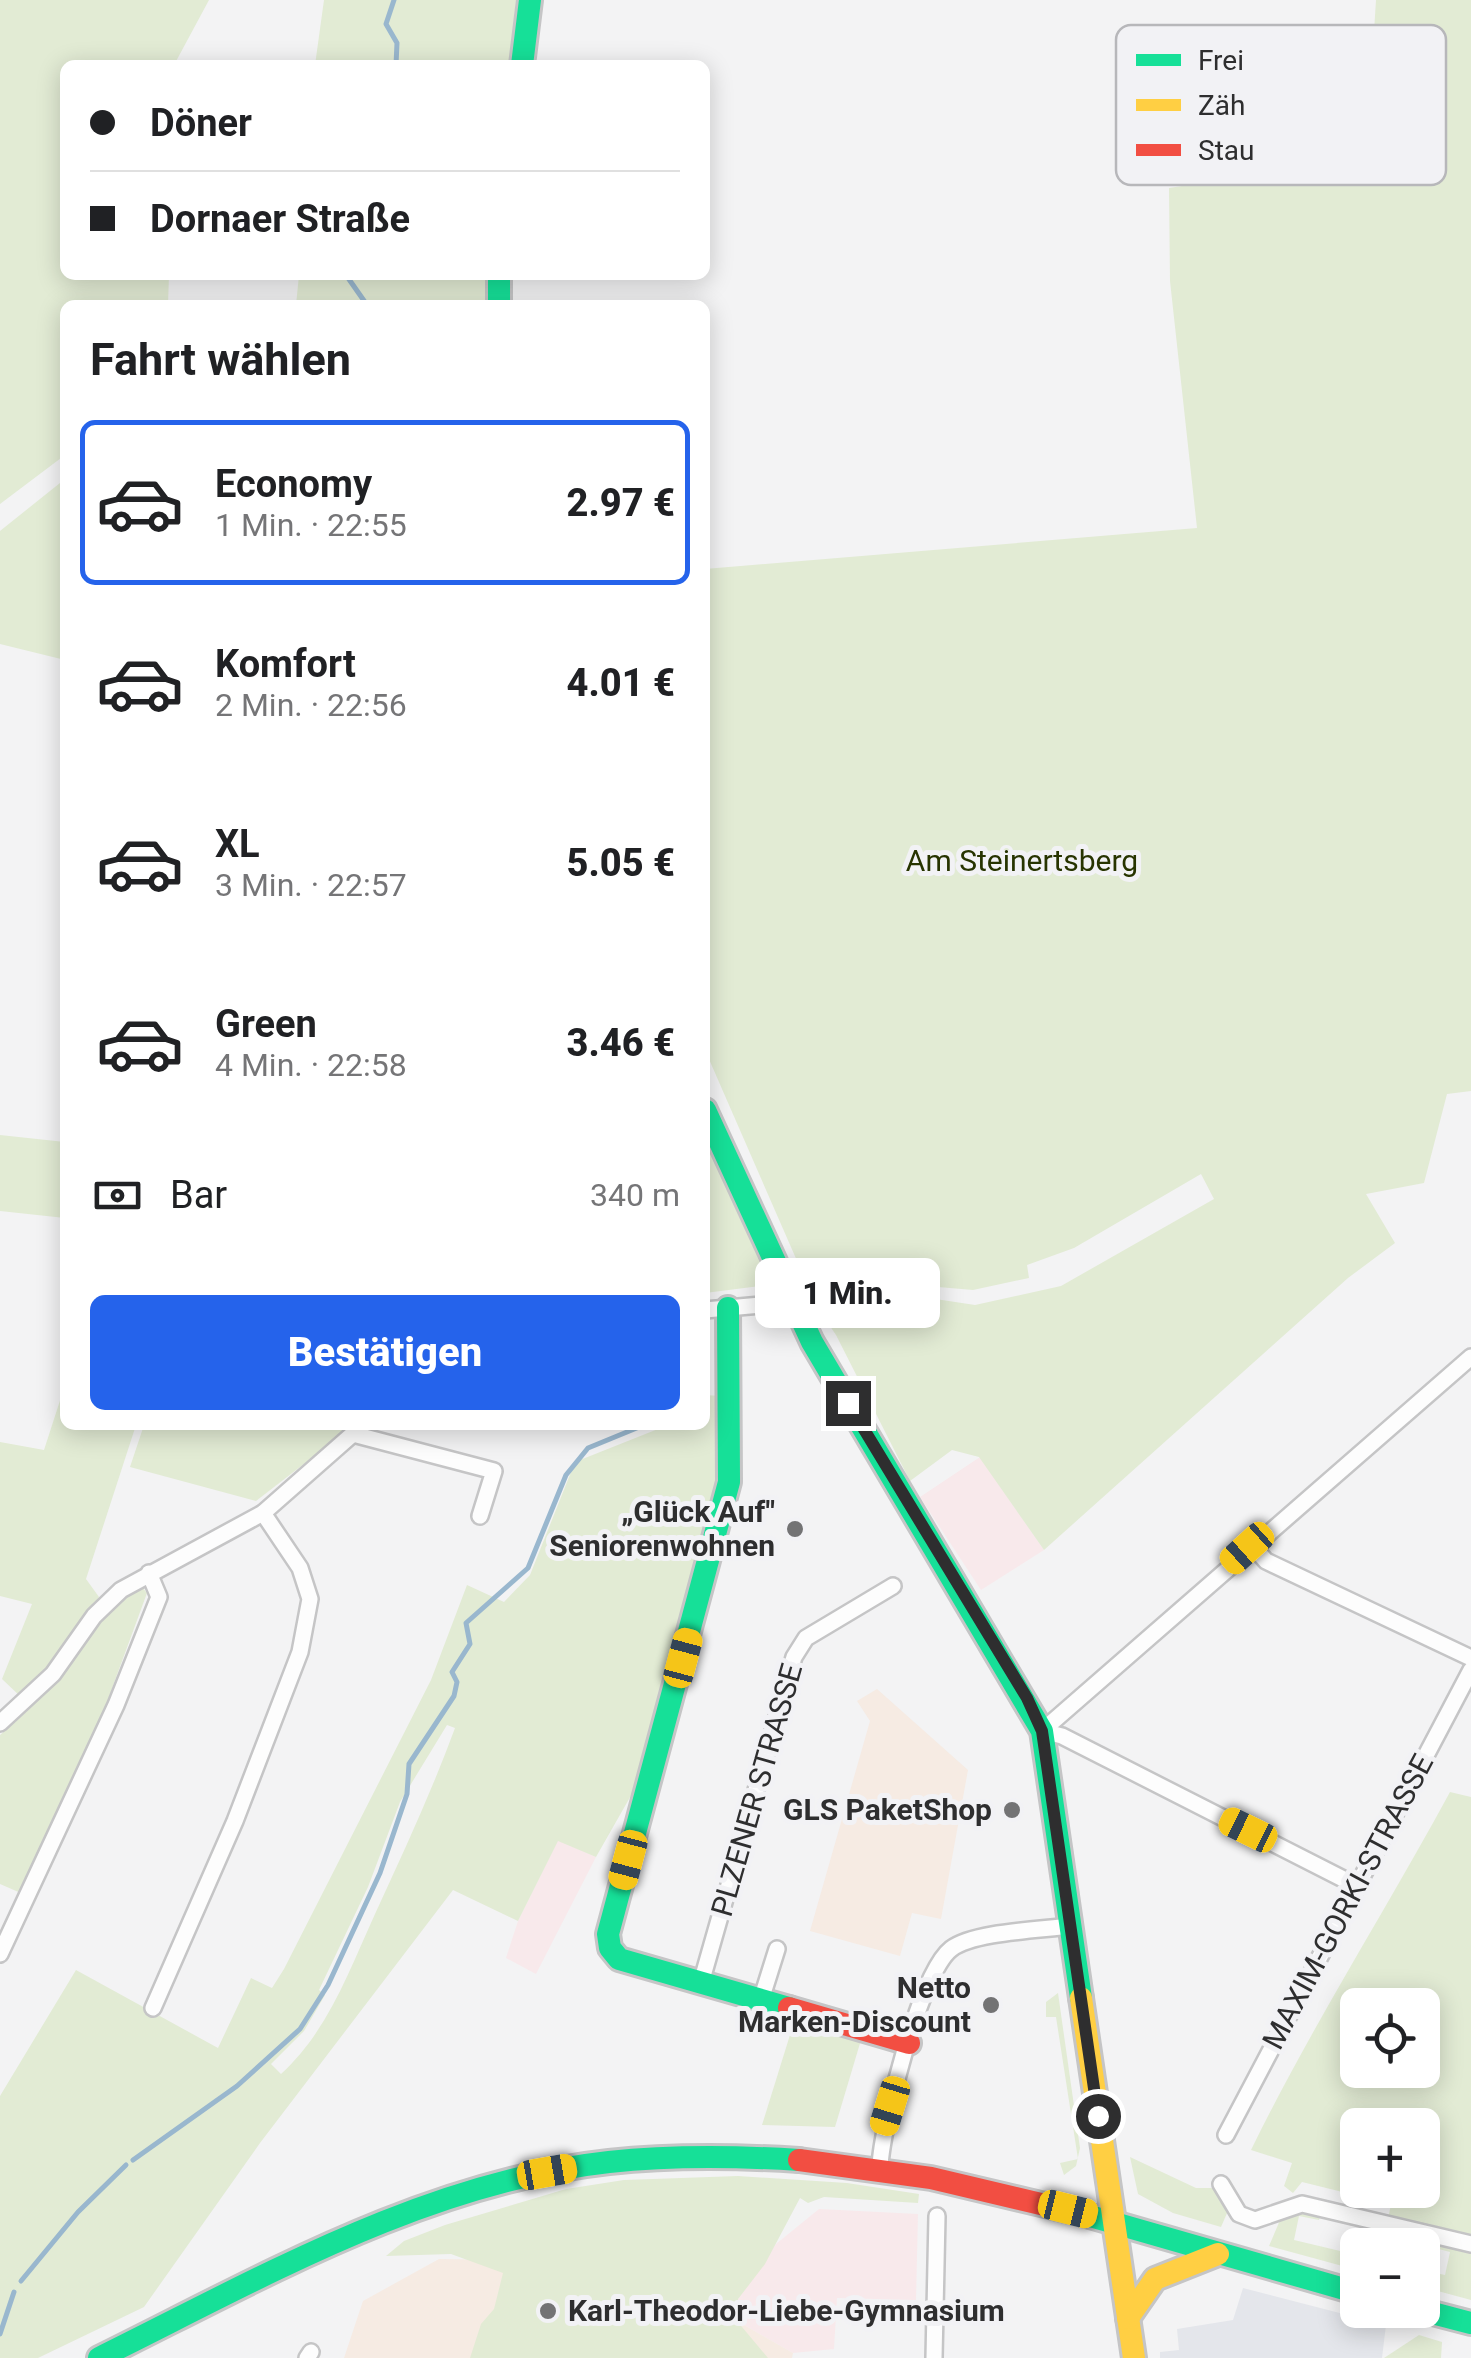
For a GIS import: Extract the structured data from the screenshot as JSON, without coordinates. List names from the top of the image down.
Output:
{
  "streets": {
    "street": ["PLZENER STRASSE", "MAXIM-GORKI-STRASSE"]
  },
  "parks": ["Am Steinertsberg"],
  "places": [
    "„Glück Auf\" Seniorenwohnen",
    "GLS PaketShop",
    "Netto Marken-Discount",
    "Karl-Theodor-Liebe-Gymnasium"
  ],
  "legend": ["Frei", "Zäh", "Stau"],
  "page": {
    "banner": ["Döner", "Dornaer Straße"],
    "heading": "Fahrt wählen",
    "list": [
      {
        "name": "Economy",
        "note": "1 Min. · 22:55",
        "value": "2.97 €"
      },
      {
        "name": "Komfort",
        "note": "2 Min. · 22:56",
        "value": "4.01 €"
      },
      {
        "name": "XL",
        "note": "3 Min. · 22:57",
        "value": "5.05 €"
      },
      {
        "name": "Green",
        "note": "4 Min. · 22:58",
        "value": "3.46 €"
      }
    ],
    "pay": ["Bar", "340 m"],
    "bubble": "1 Min.",
    "buttons": "Bestätigen",
    "map_buttons": ["+", "−"]
  }
}
